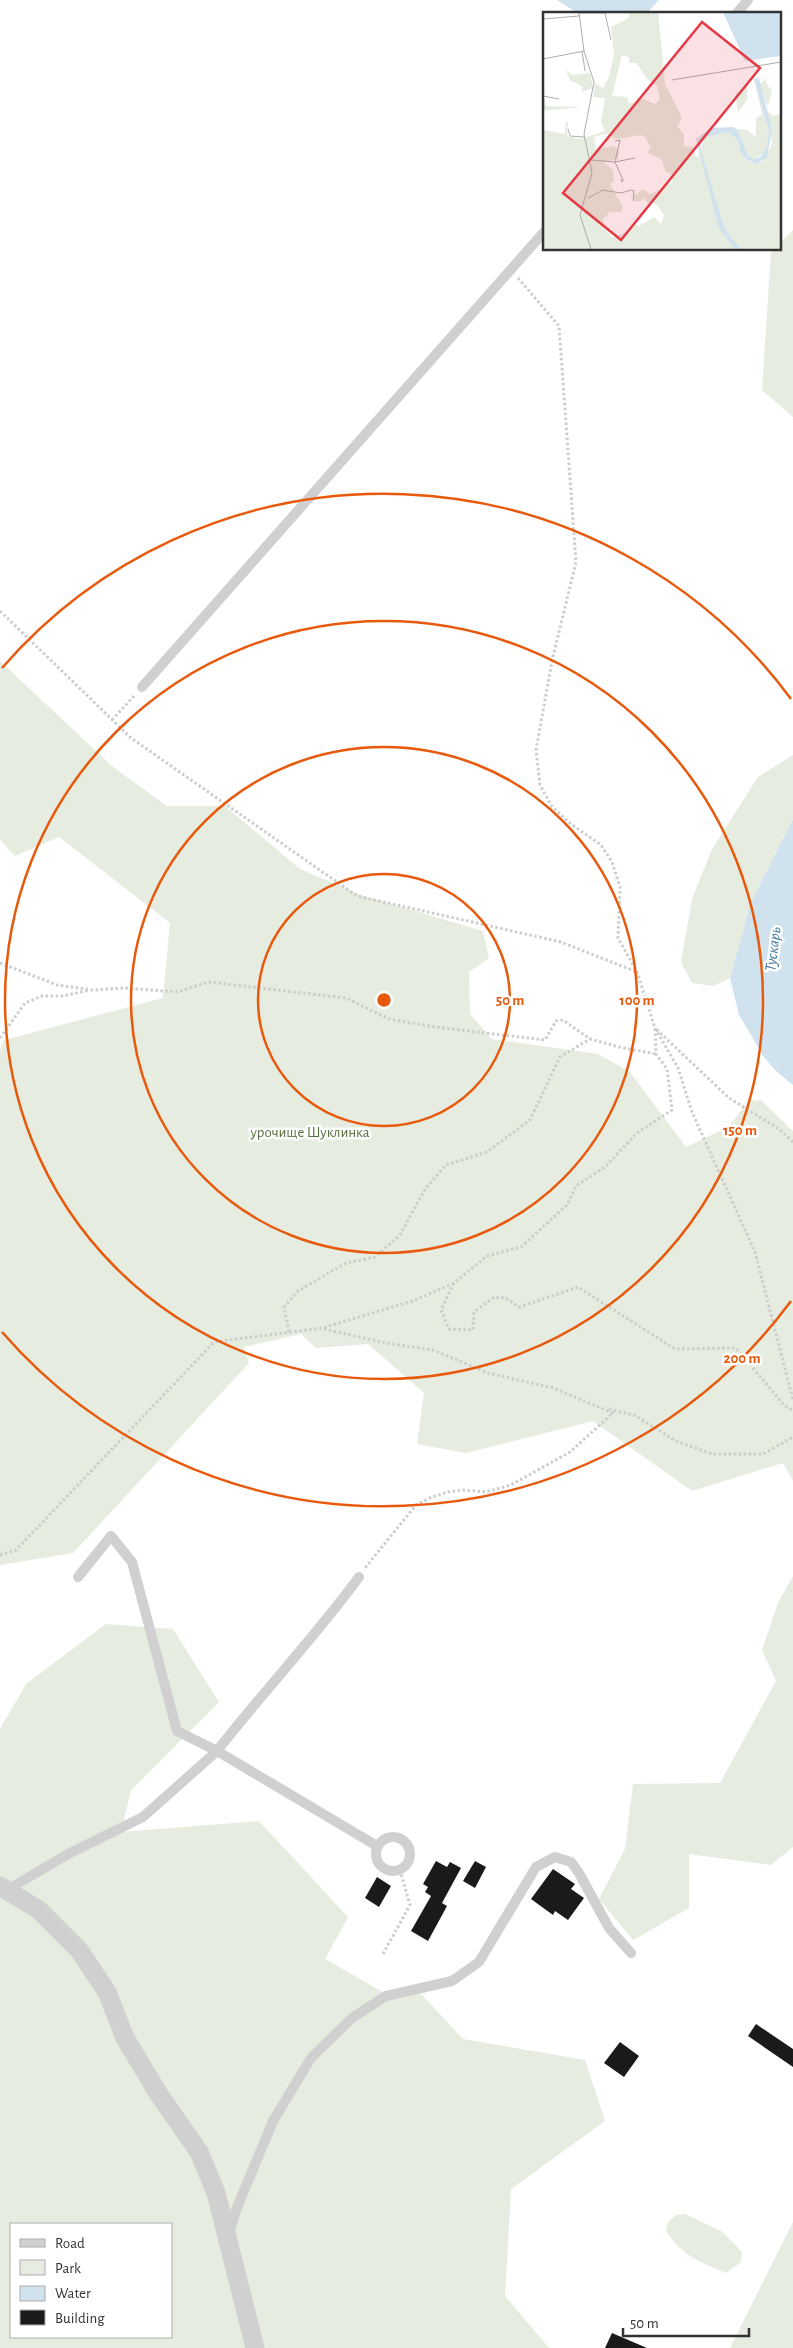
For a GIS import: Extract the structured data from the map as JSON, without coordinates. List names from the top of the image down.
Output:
{
  "water": ["Тускарь"],
  "parks": ["урочище Шуклинка"],
  "legend": [
    "Road",
    "Park",
    "Water",
    "Building"
  ],
  "scale_bar": "50 m",
  "rings": [
    "50 m",
    "100 m",
    "150 m",
    "200 m"
  ]
}
